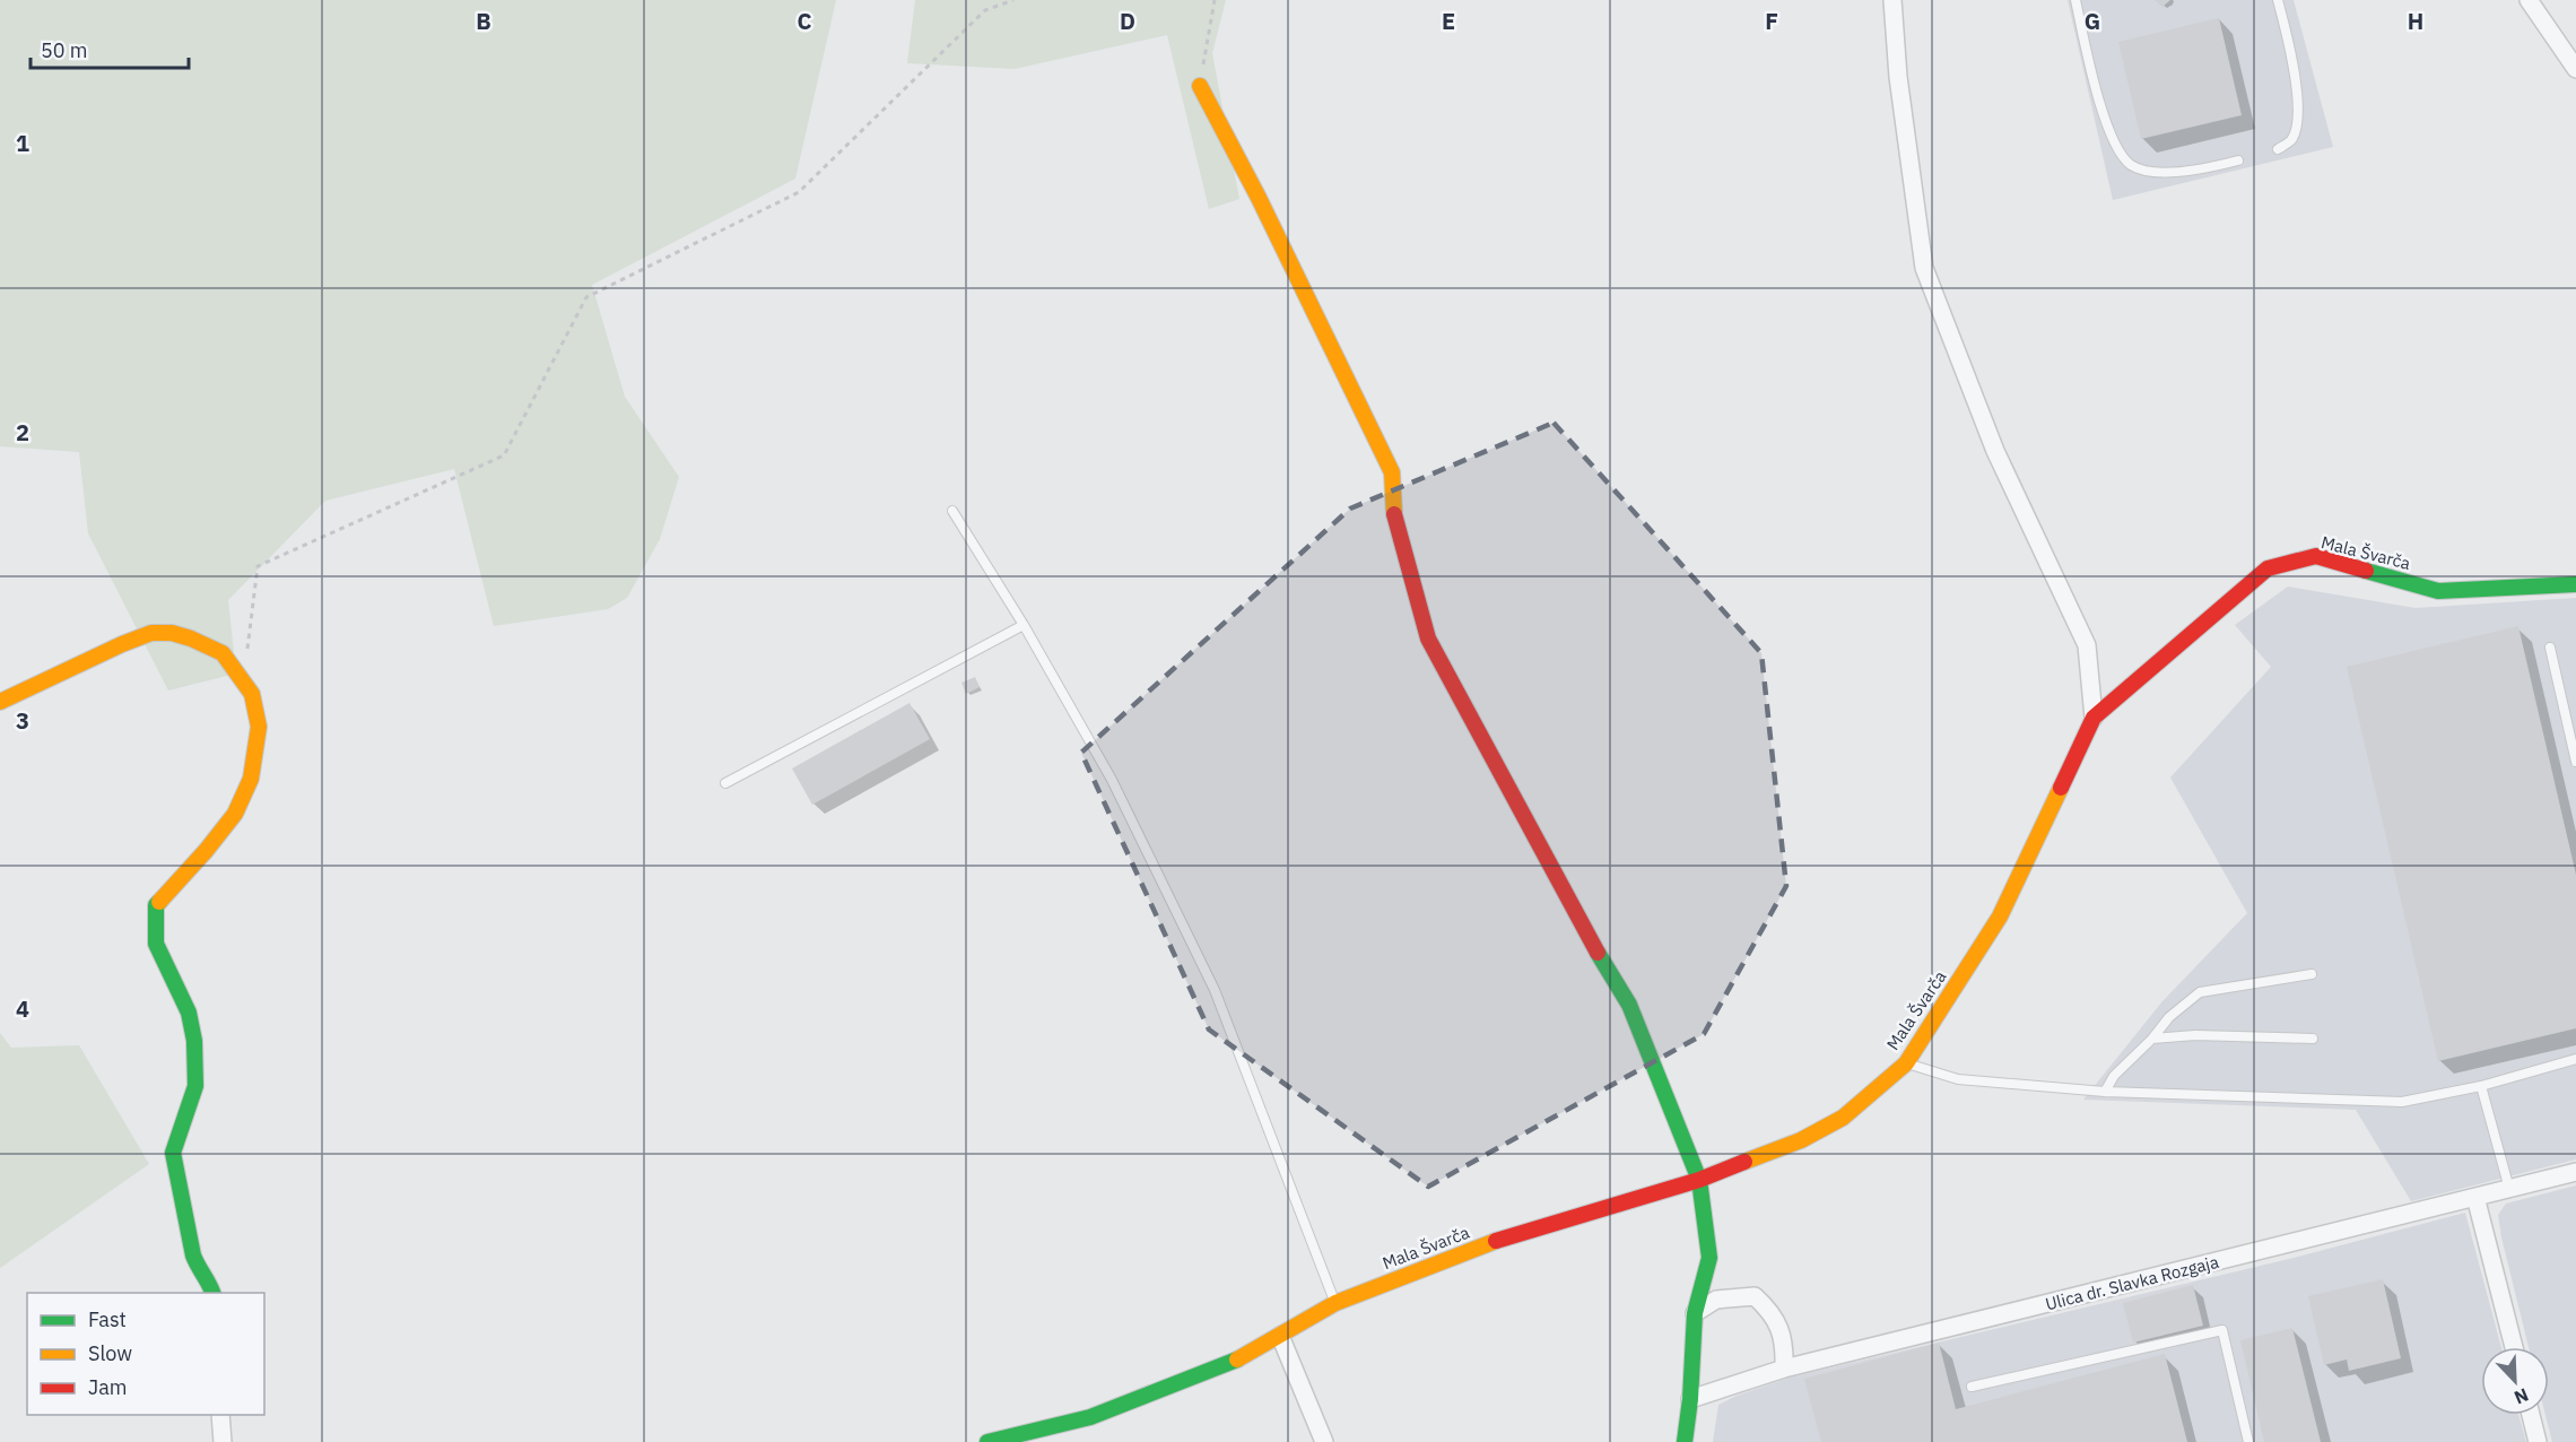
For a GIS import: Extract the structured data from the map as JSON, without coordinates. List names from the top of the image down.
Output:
{
  "streets": {
    "street": ["Mala Švarča", "Ulica dr. Slavka Rozgaja"]
  },
  "legend": ["Fast", "Slow", "Jam"],
  "scale_bar": "50 m",
  "north": "bottom right",
  "grid": {
    "columns": [
      "B",
      "C",
      "D",
      "E",
      "F",
      "G",
      "H"
    ],
    "rows": [
      "1",
      "2",
      "3",
      "4"
    ]
  }
}
